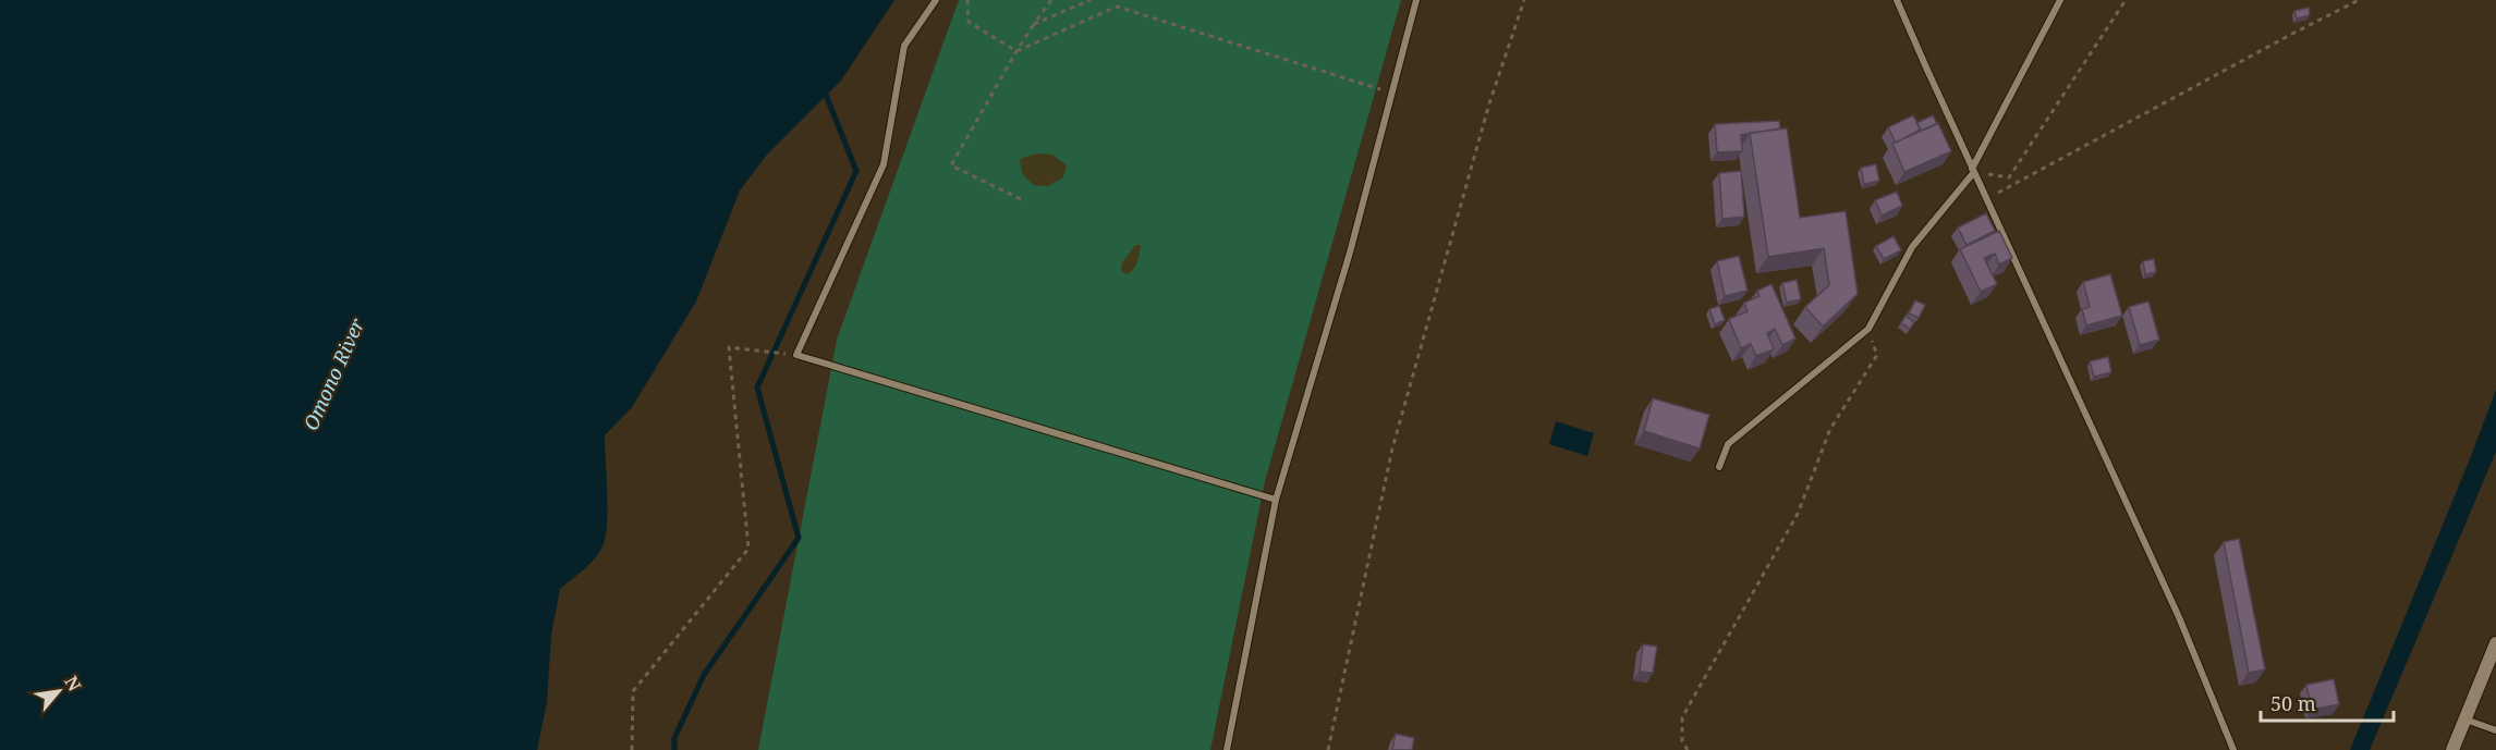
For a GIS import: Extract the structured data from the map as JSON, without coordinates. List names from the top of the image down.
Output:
{
  "water": ["Omono River"],
  "scale_bar": "50 m",
  "north": "top right"
}
